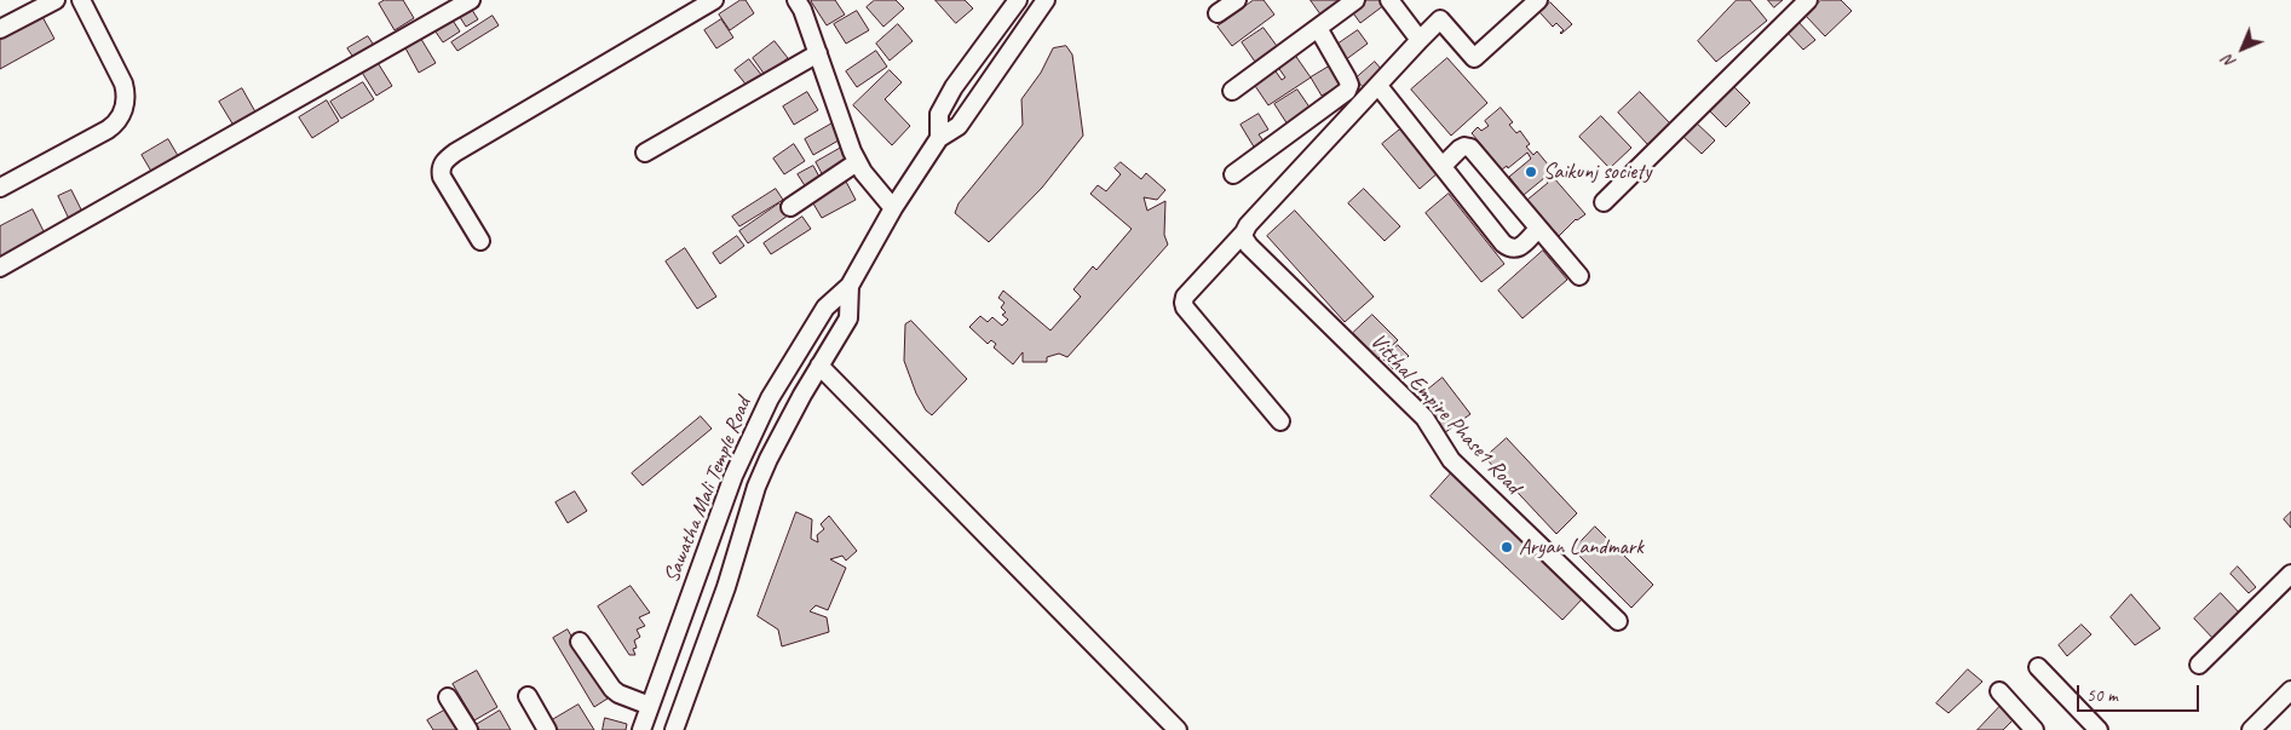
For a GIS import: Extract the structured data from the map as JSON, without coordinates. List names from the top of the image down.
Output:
{
  "streets": {
    "street": ["Vitthal Empire Phase1 Road", "Sawatha Mali Temple Road"]
  },
  "places": ["Saikunj society", "Aryan Landmark"],
  "scale_bar": "50 m",
  "north": "bottom left"
}
